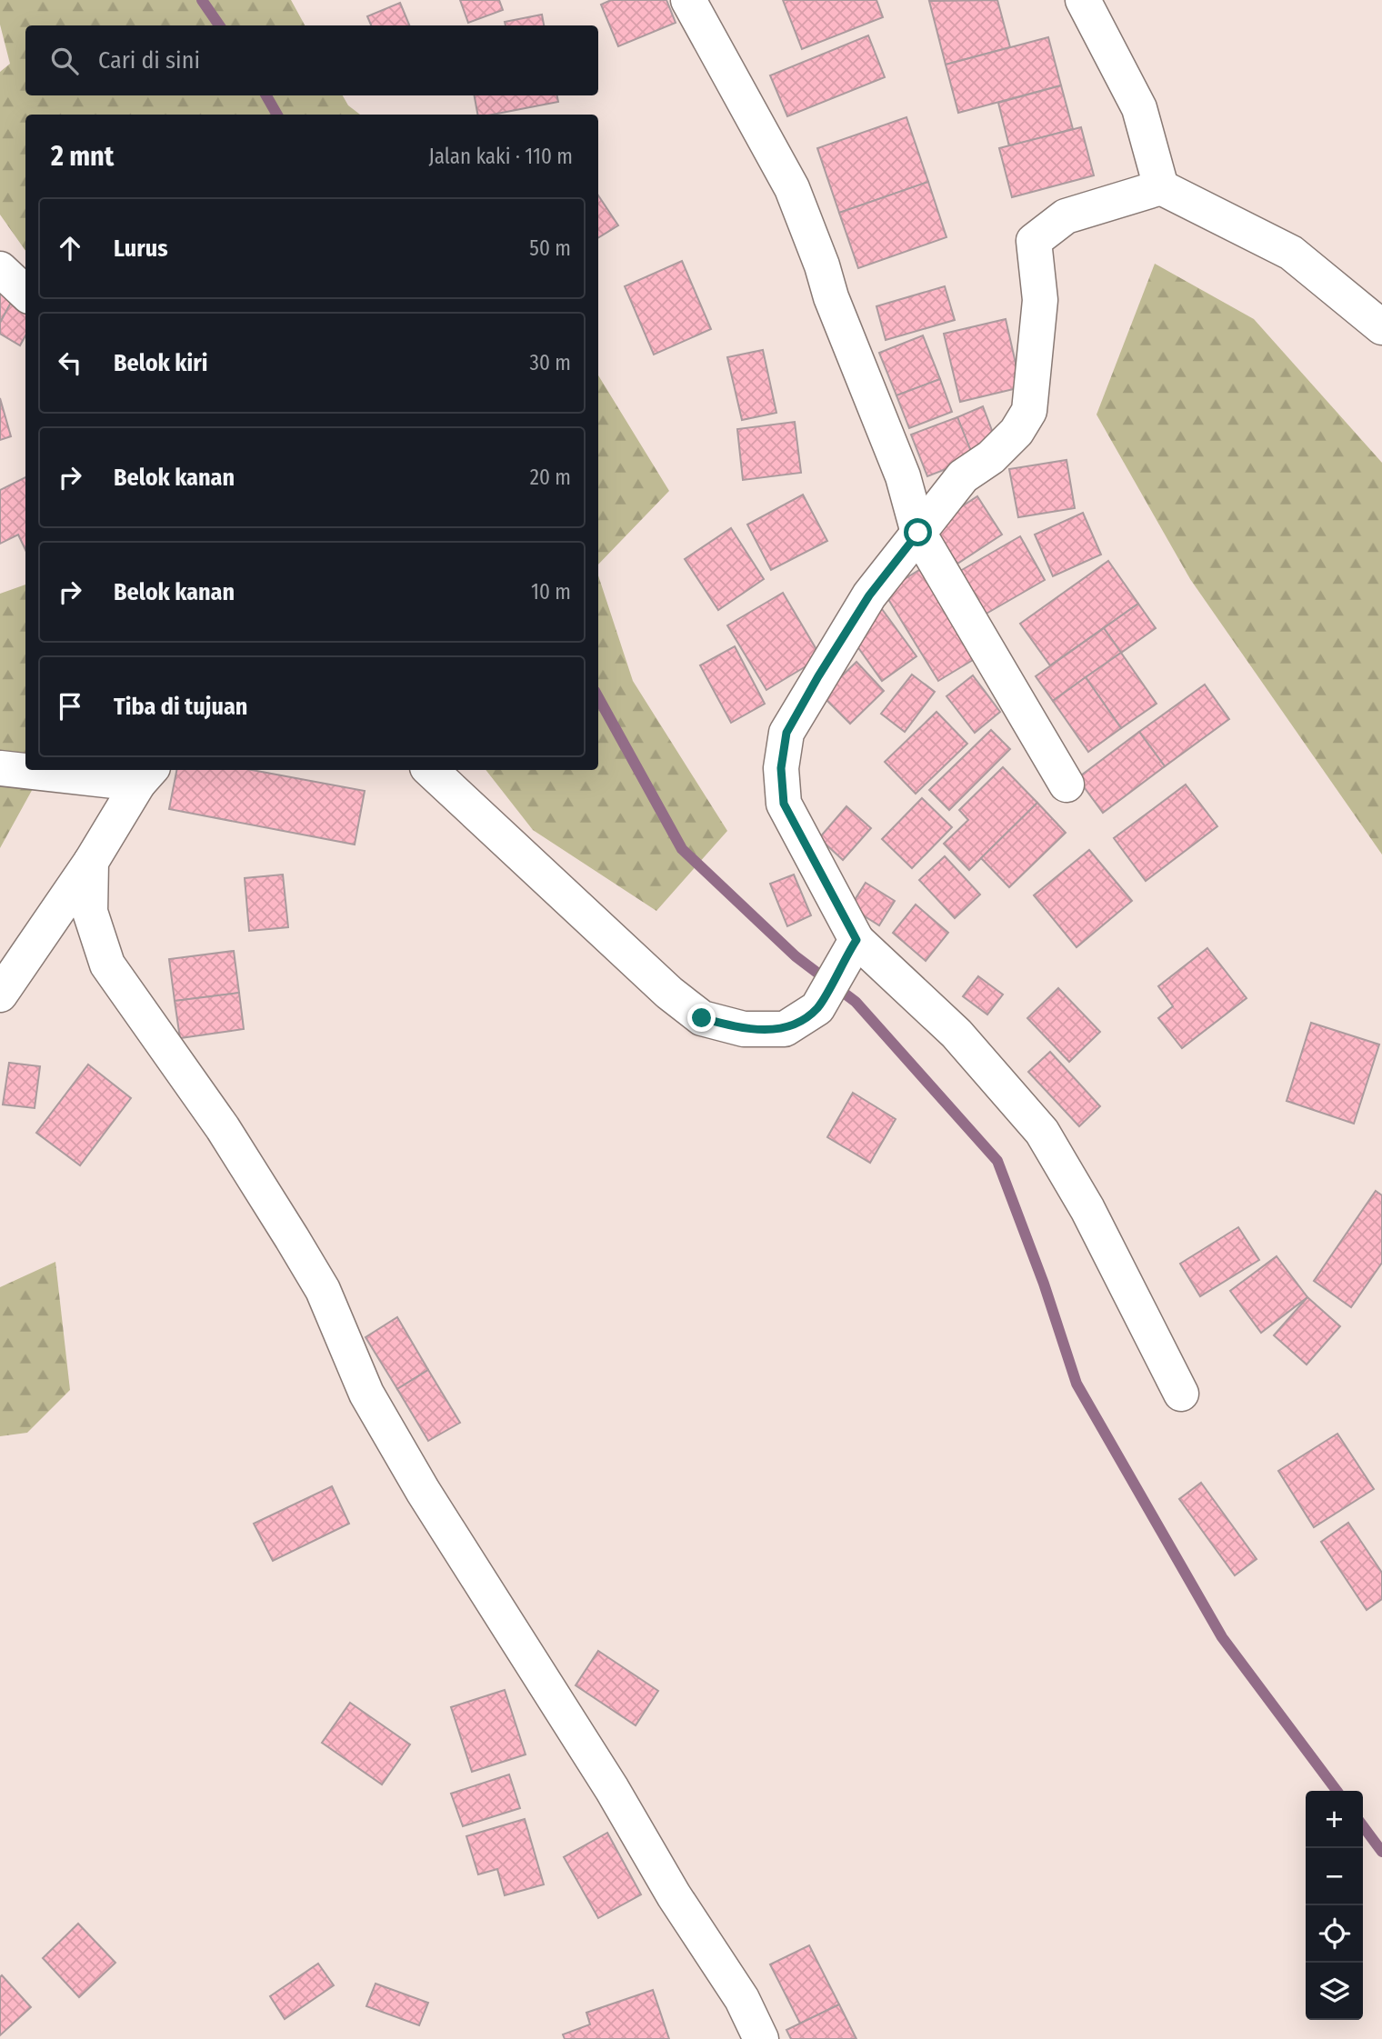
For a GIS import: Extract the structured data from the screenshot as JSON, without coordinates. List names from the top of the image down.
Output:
{
  "page": {
    "search": "Cari di sini",
    "heading": ["2 mnt", "Jalan kaki · 110 m"],
    "list": [
      ["Lurus", "50 m"],
      ["Belok kiri", "30 m"],
      ["Belok kanan", "20 m"],
      ["Belok kanan", "10 m"],
      "Tiba di tujuan"
    ],
    "map_buttons": ["+", "−"]
  }
}
